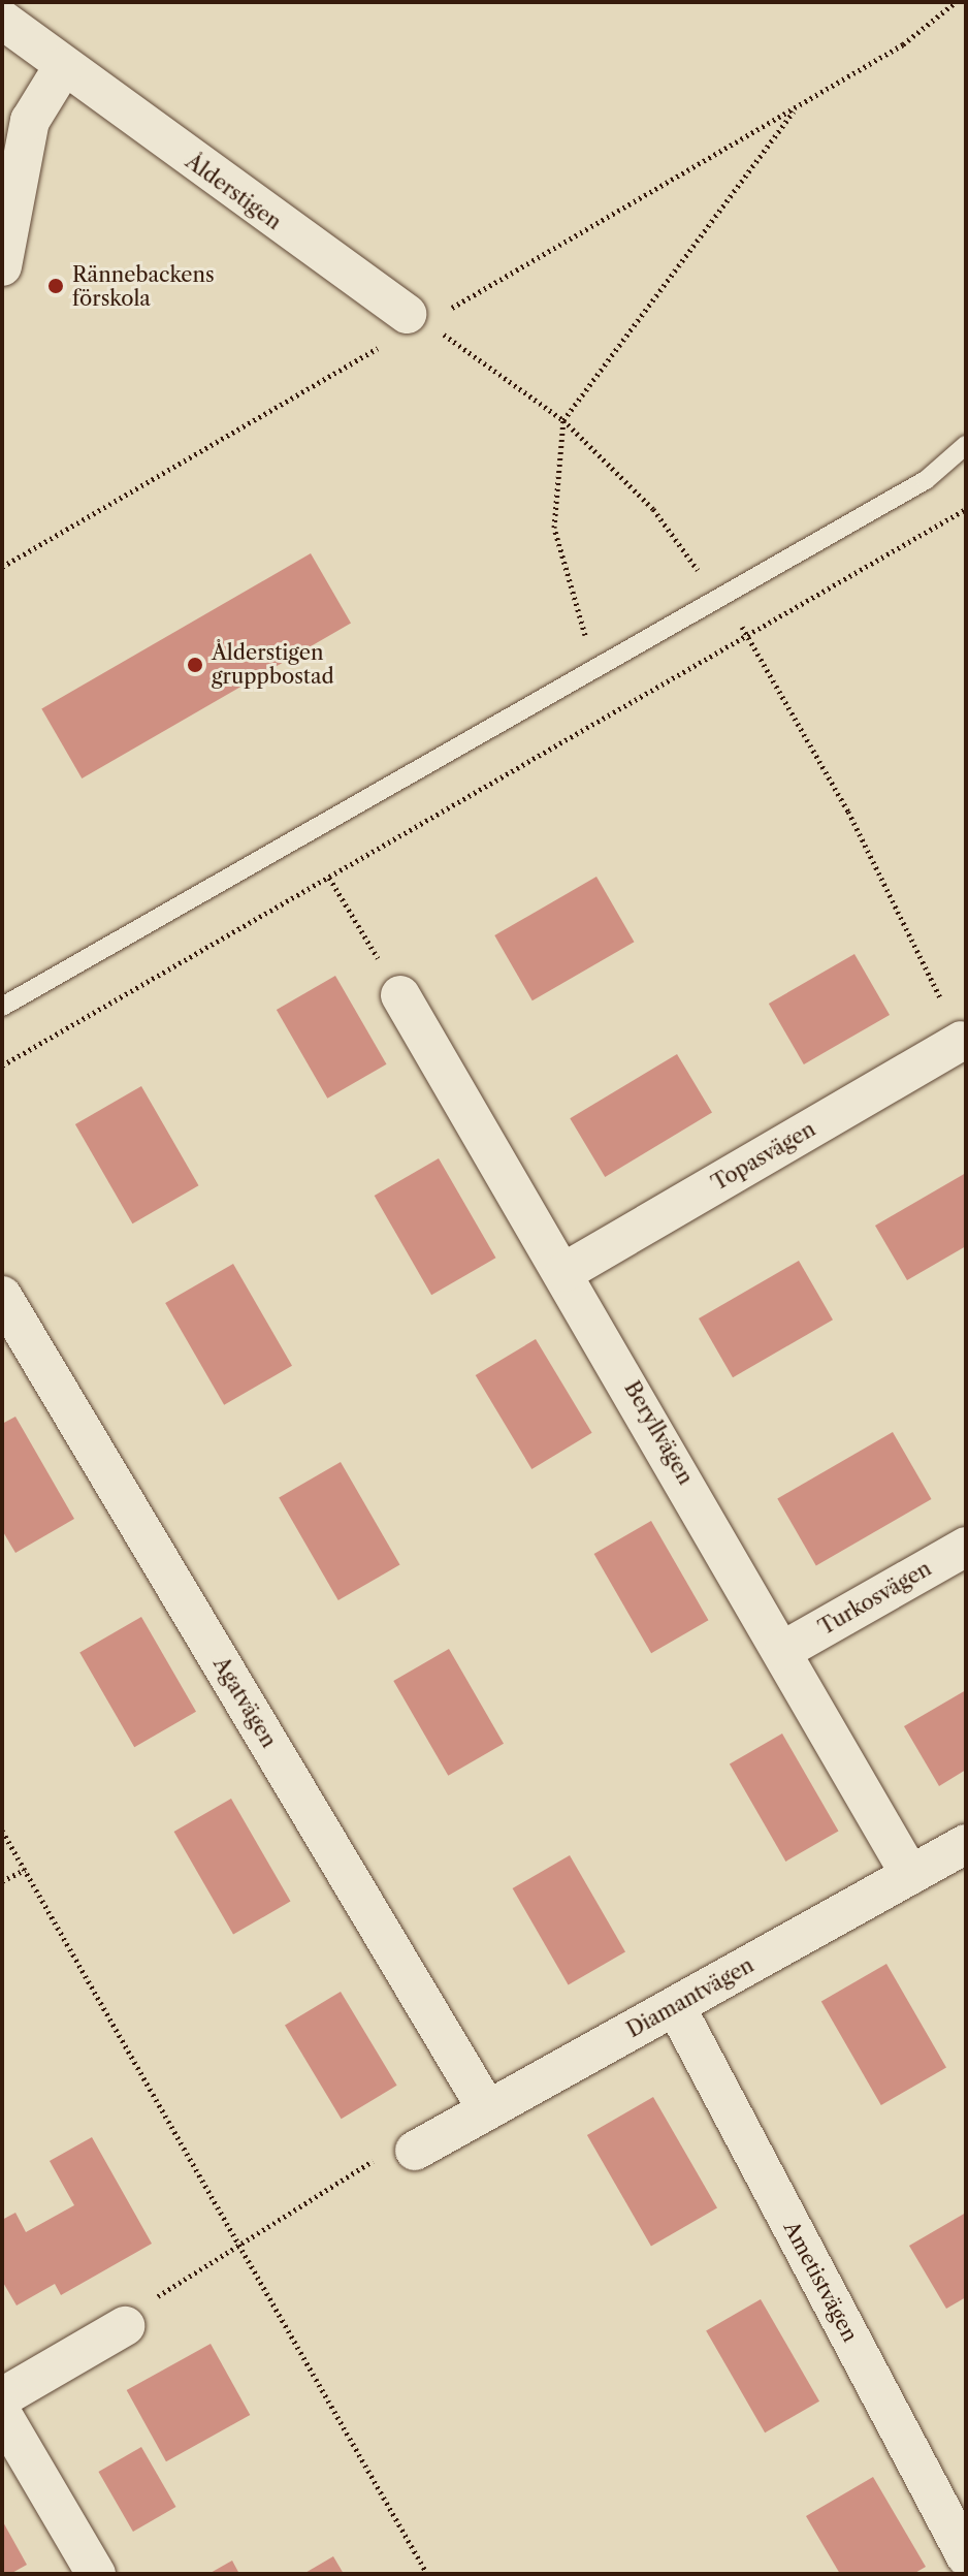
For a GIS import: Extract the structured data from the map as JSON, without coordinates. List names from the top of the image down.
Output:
{
  "streets": {
    "street": [
      "Ålderstigen",
      "Topasvägen",
      "Beryllvägen",
      "Turkosvägen",
      "Agatvägen",
      "Diamantvägen",
      "Ametistvägen"
    ]
  },
  "crossings": [
    ["Topasvägen", "Beryllvägen"],
    ["Beryllvägen", "Turkosvägen"],
    ["Beryllvägen", "Diamantvägen"],
    ["Agatvägen", "Diamantvägen"],
    ["Diamantvägen", "Ametistvägen"]
  ],
  "places": ["Rännebackens förskola", "Ålderstigen gruppbostad"]
}
